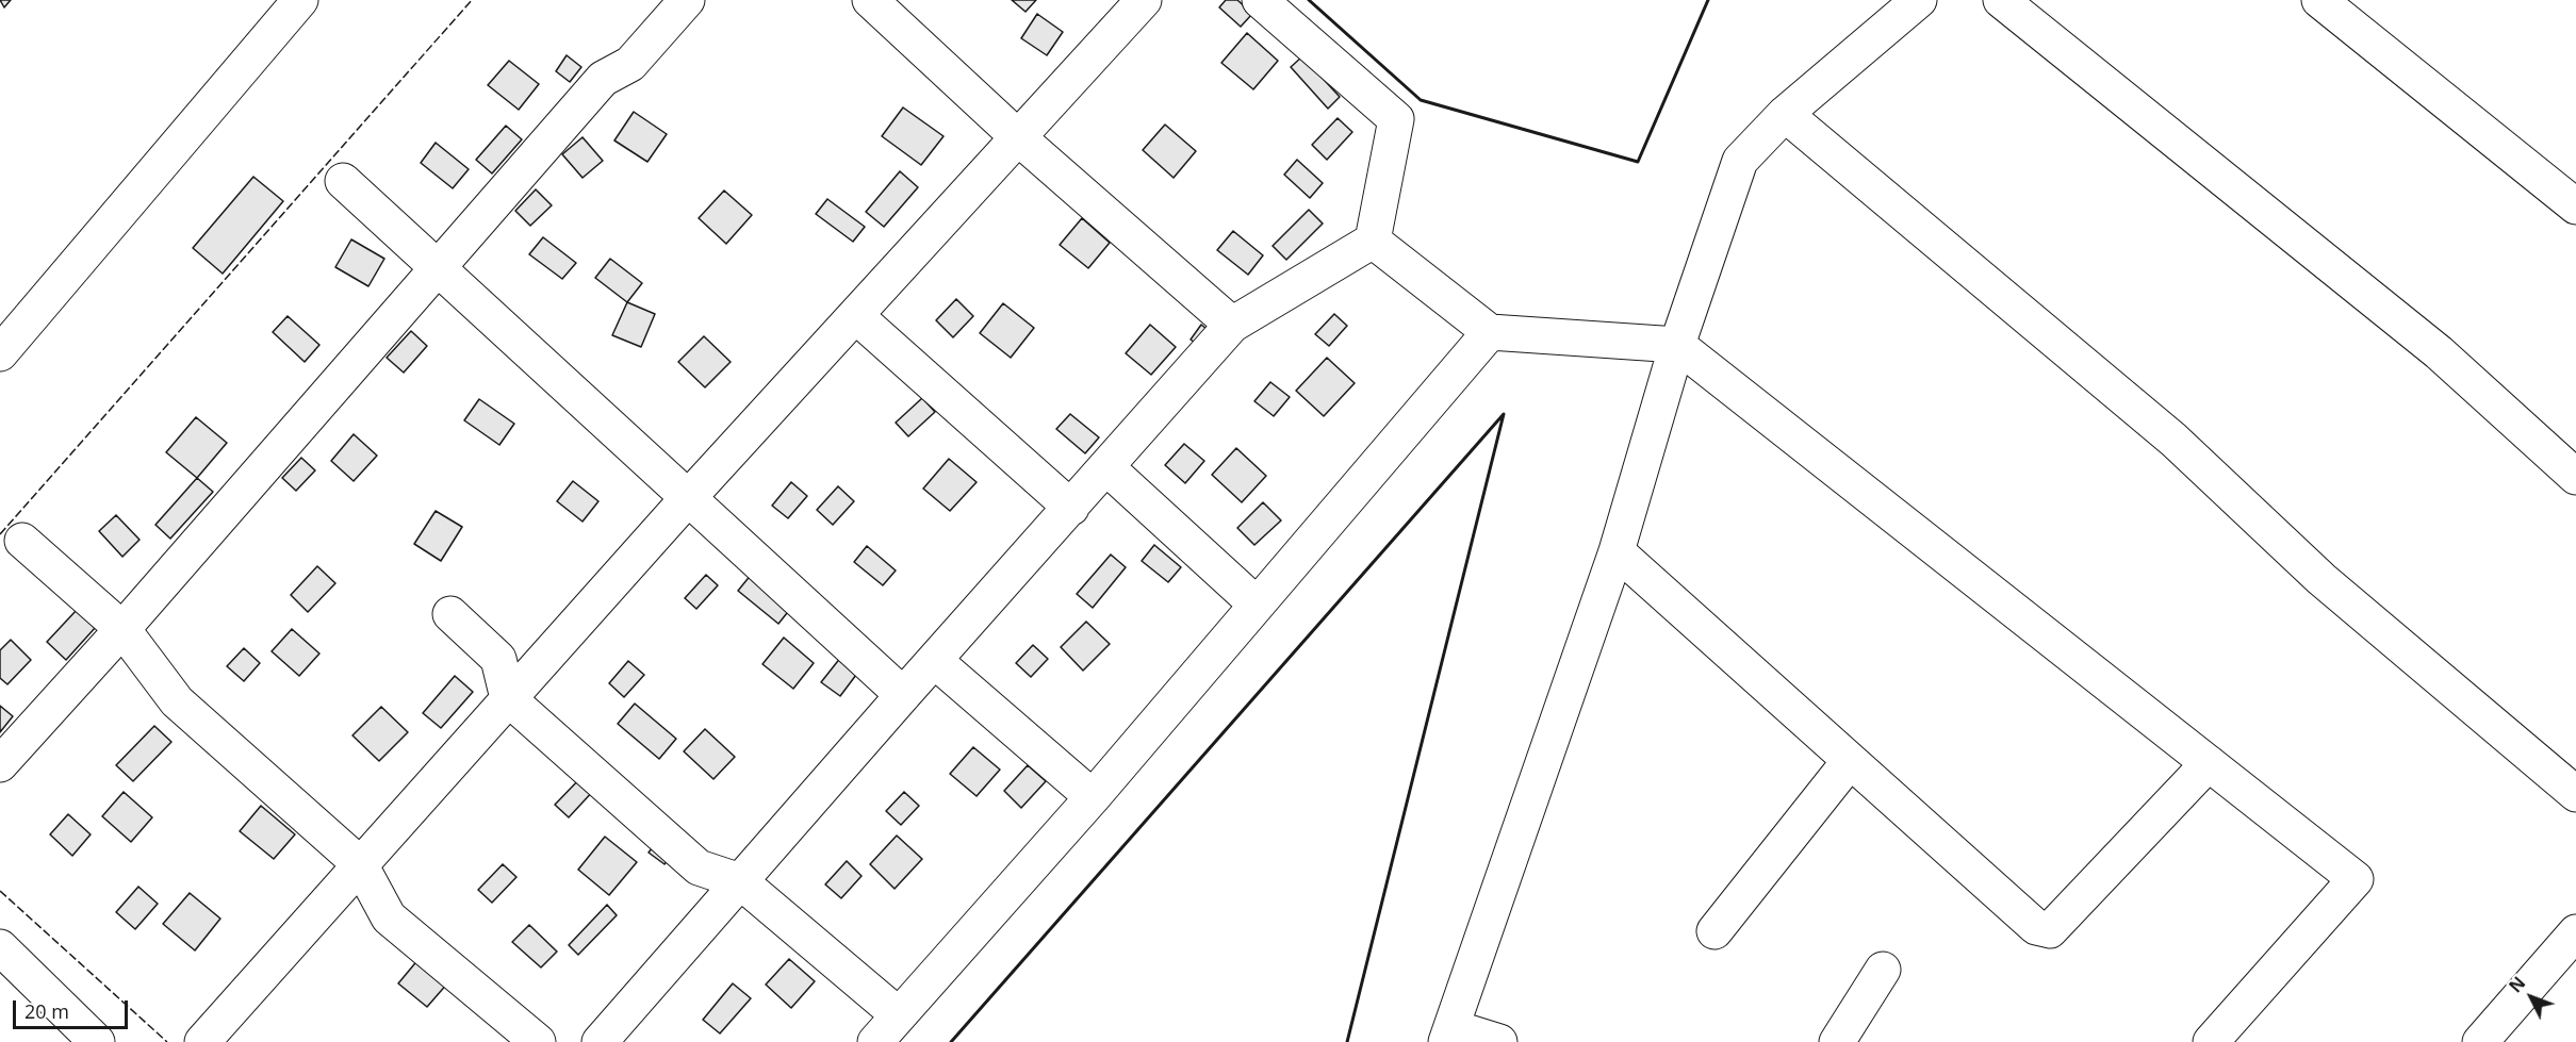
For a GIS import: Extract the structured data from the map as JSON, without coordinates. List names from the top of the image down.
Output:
{
  "scale_bar": "20 m",
  "north": "top left"
}
